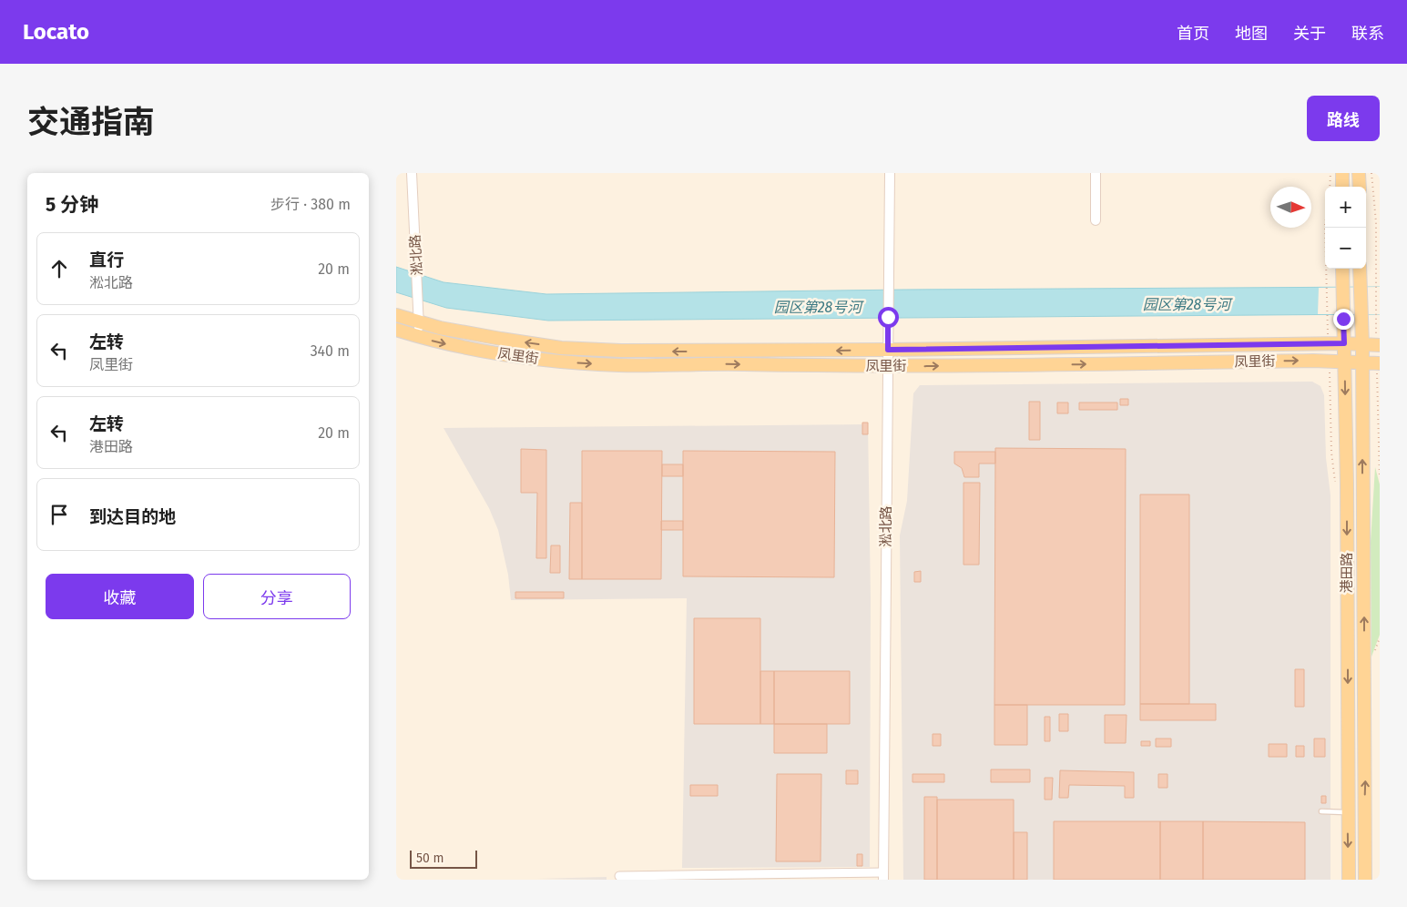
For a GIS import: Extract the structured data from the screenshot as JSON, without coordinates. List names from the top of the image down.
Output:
{
  "streets": {
    "main road": ["凤里街", "港田路"],
    "street": ["淞北路"]
  },
  "crossings": [
    ["淞北路", "凤里街"],
    ["凤里街", "港田路"]
  ],
  "water": ["园区第28号河"],
  "scale_bar": "50 m",
  "north": "right",
  "page": {
    "header": "Locato",
    "nav": [
      "首页",
      "地图",
      "关于",
      "联系"
    ],
    "title": "交通指南",
    "buttons": [
      "路线",
      ["收藏", "分享"]
    ],
    "heading": ["5 分钟", "步行 · 380 m"],
    "map_buttons": ["+", "−"],
    "list": [
      ["直行", "淞北路", "20 m"],
      ["左转", "凤里街", "340 m"],
      ["左转", "港田路", "20 m"],
      "到达目的地"
    ],
    "scale": "50 m"
  }
}
